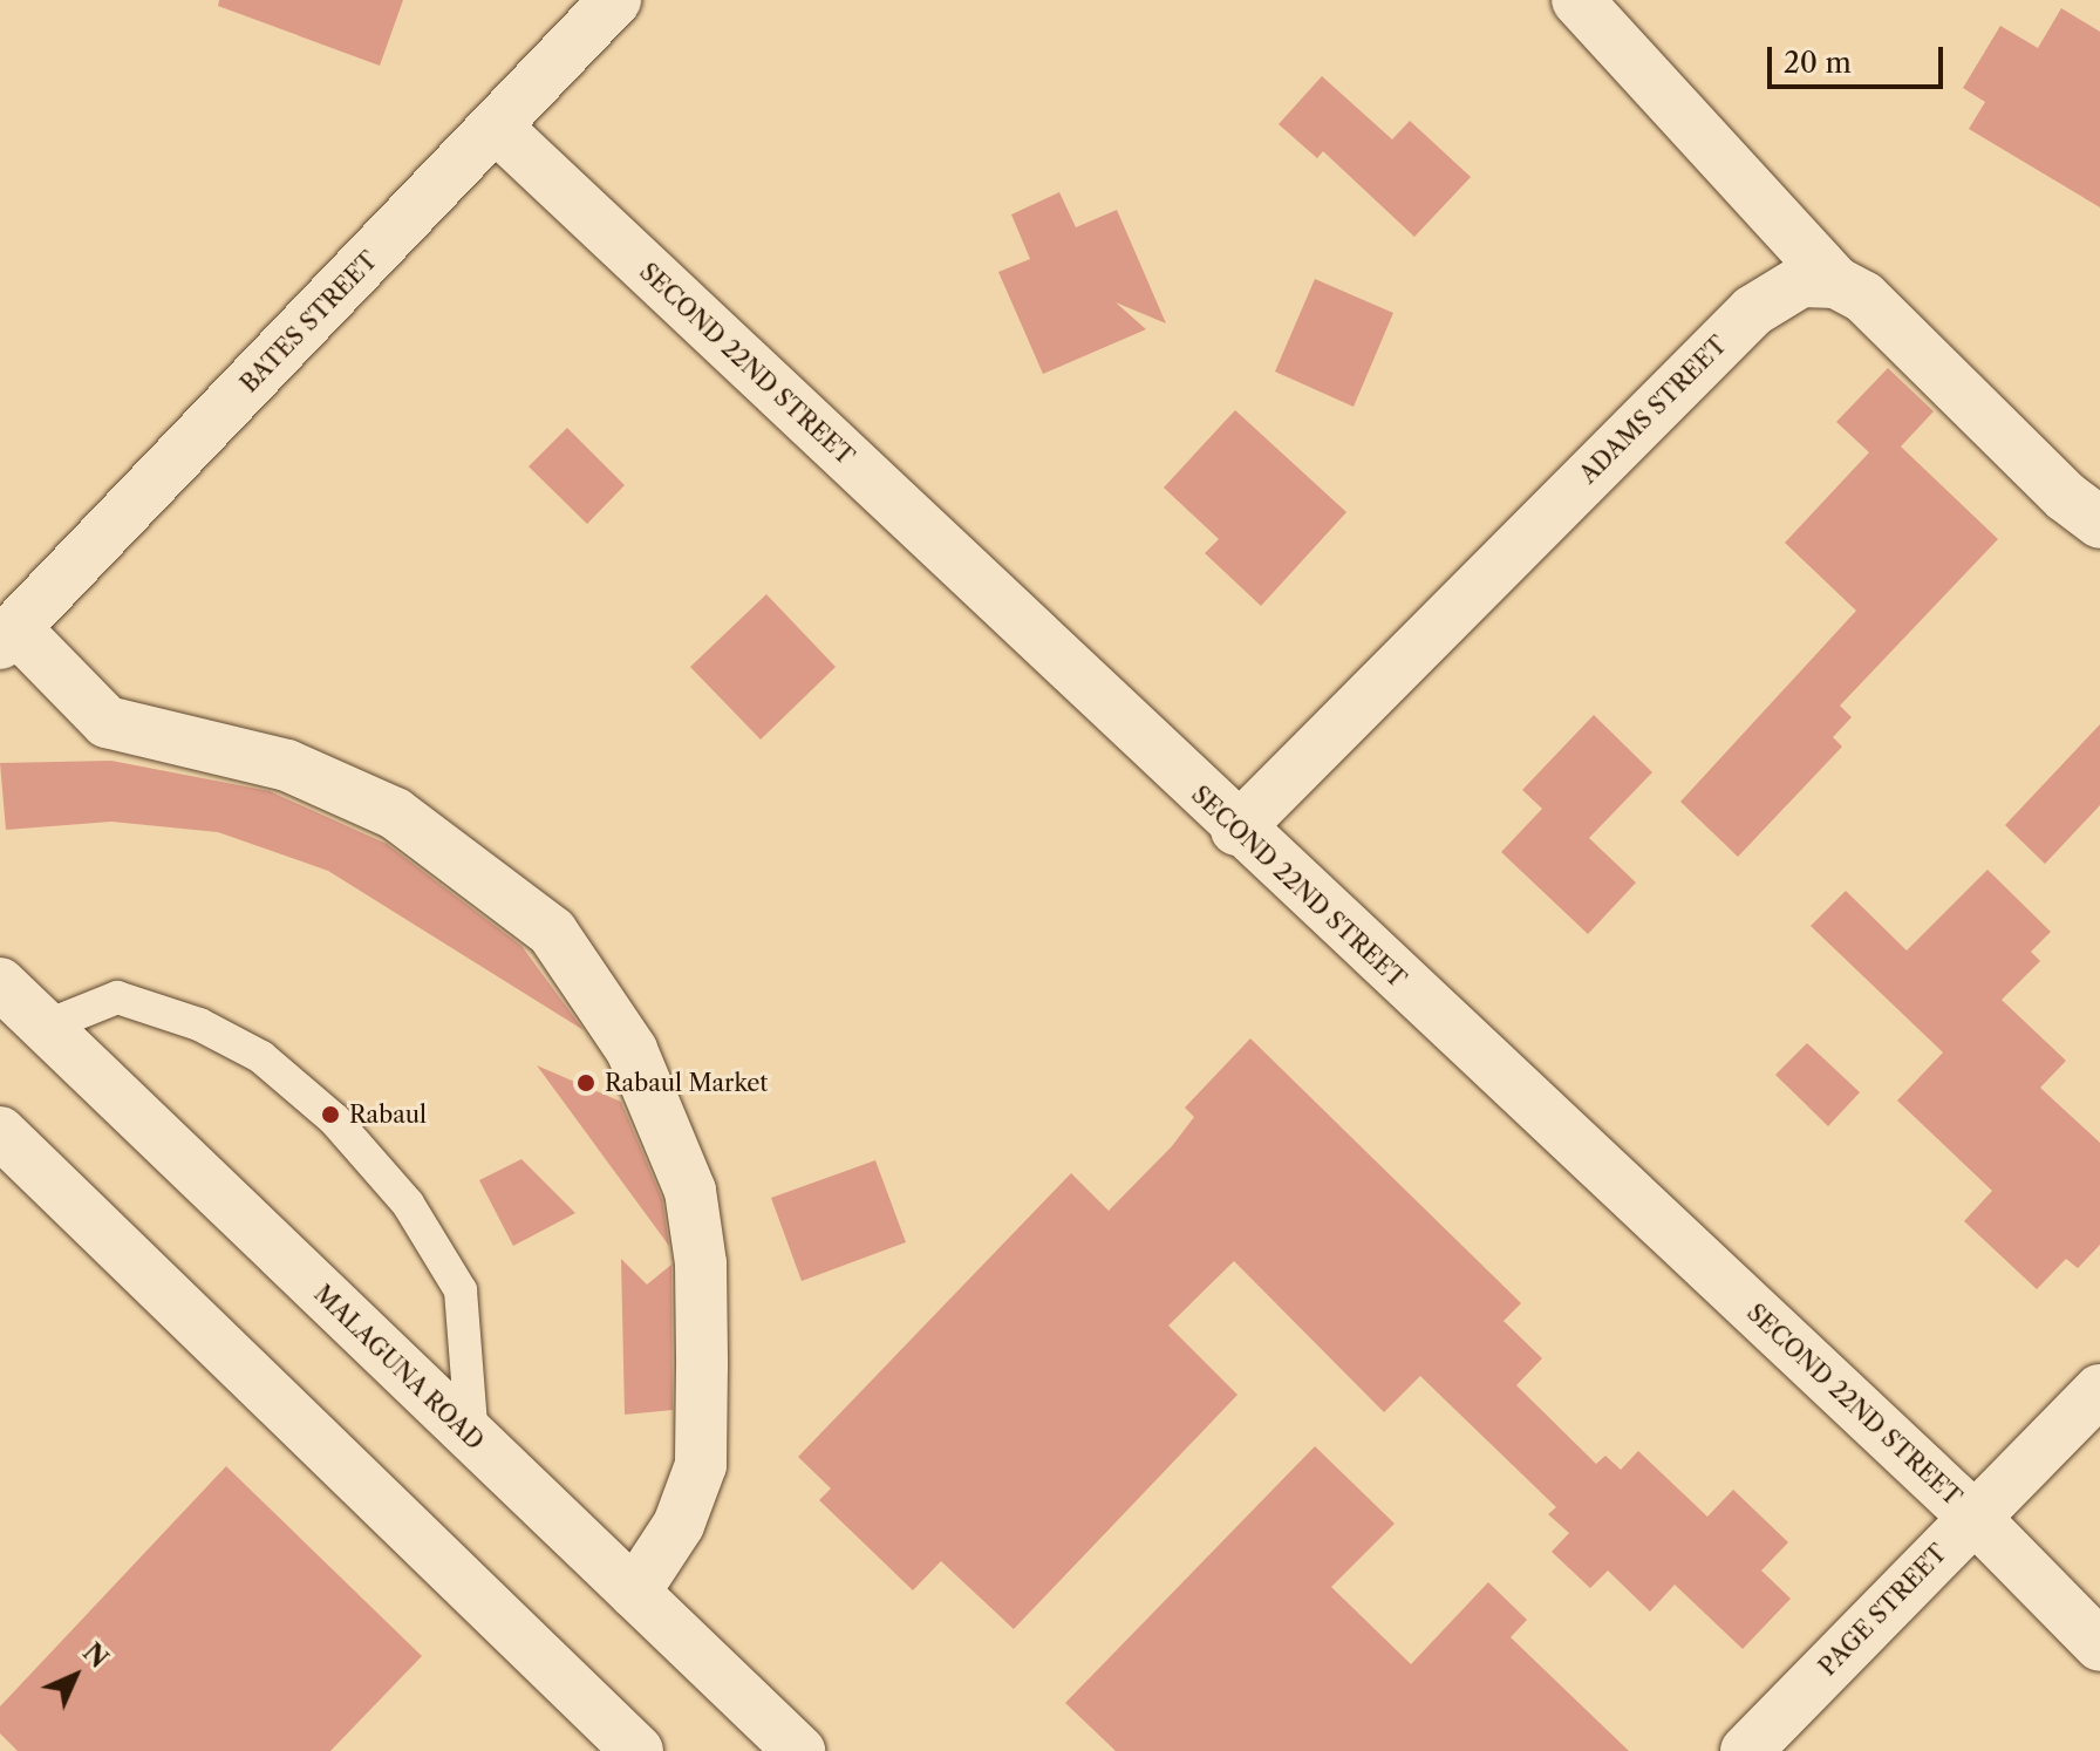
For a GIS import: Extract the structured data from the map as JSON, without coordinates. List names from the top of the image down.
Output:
{
  "streets": {
    "street": [
      "BATES STREET",
      "SECOND 22ND STREET",
      "ADAMS STREET",
      "MALAGUNA ROAD",
      "PAGE STREET"
    ]
  },
  "crossings": [
    ["BATES STREET", "SECOND 22ND STREET"],
    ["SECOND 22ND STREET", "ADAMS STREET"],
    ["SECOND 22ND STREET", "PAGE STREET"]
  ],
  "places": ["Rabaul Market", "Rabaul"],
  "scale_bar": "20 m",
  "north": "top right"
}
